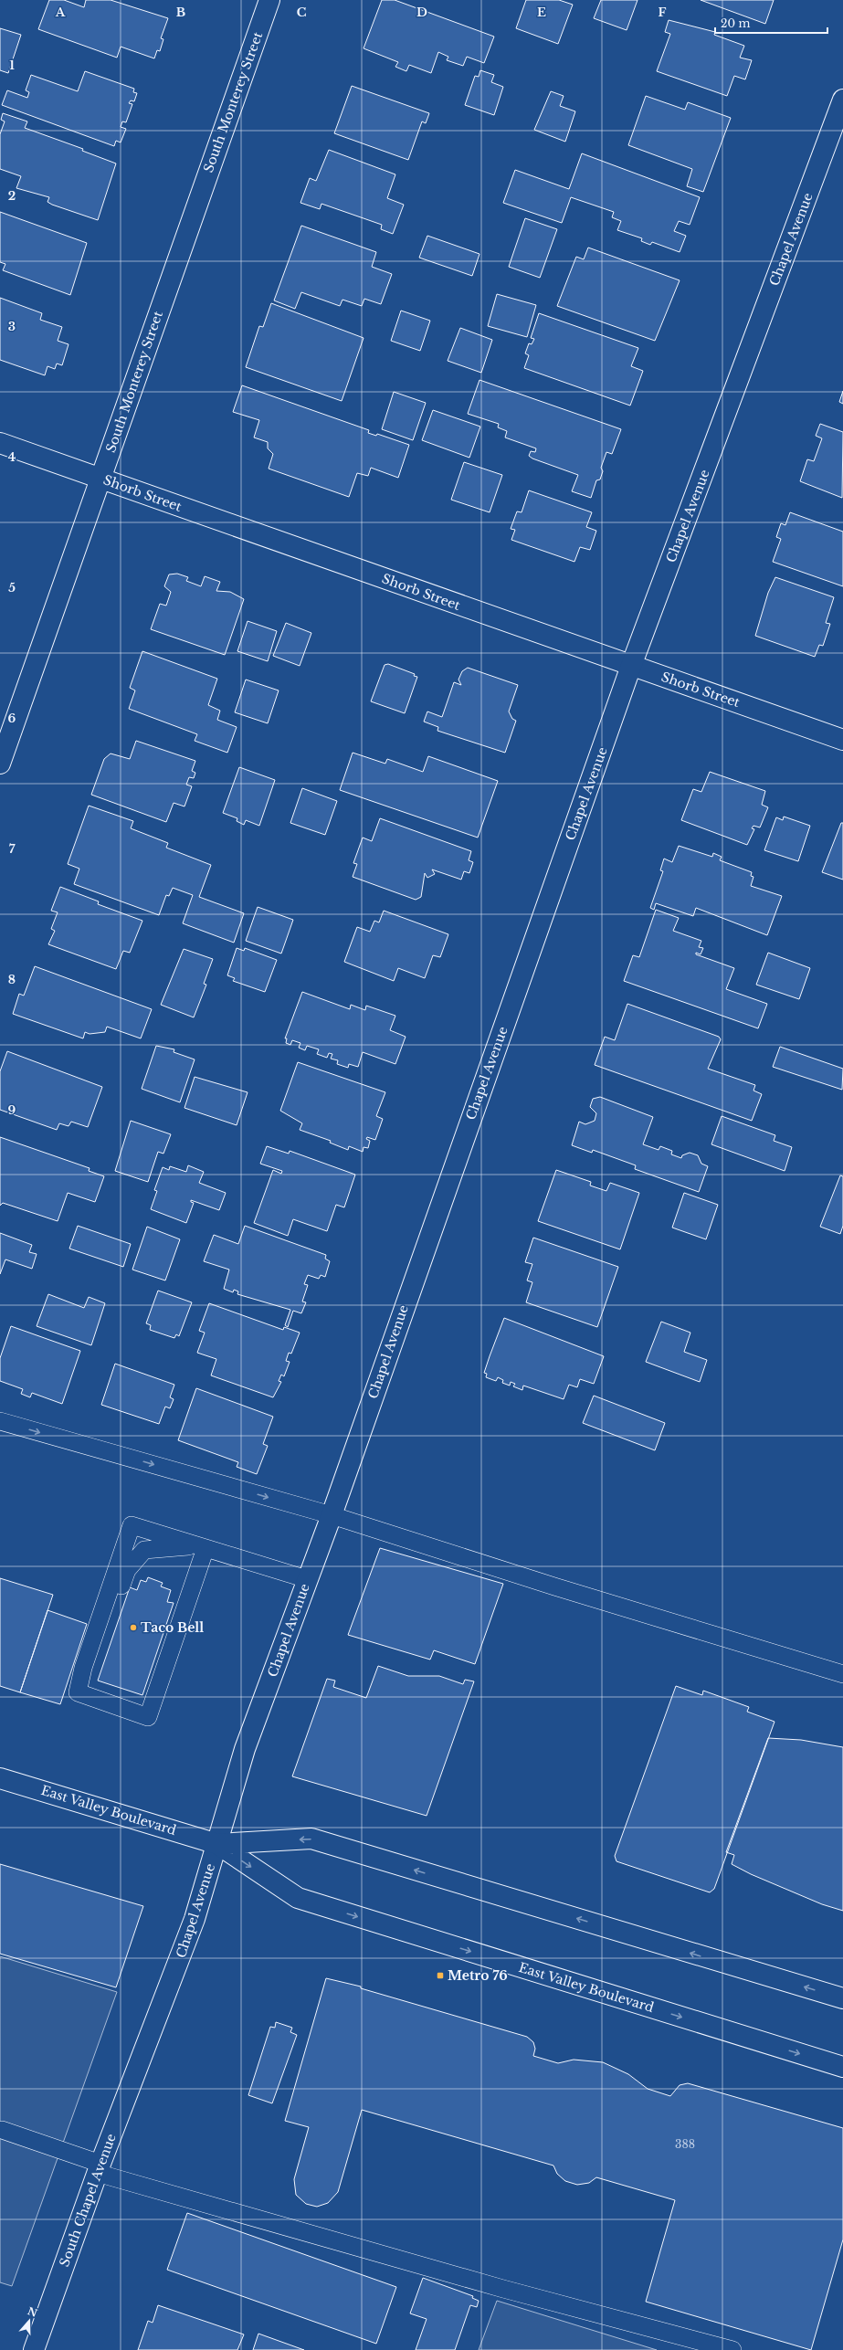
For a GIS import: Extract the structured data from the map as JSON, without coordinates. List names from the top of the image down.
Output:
{
  "streets": {
    "street": [
      "South Monterey Street",
      "Chapel Avenue",
      "Shorb Street",
      "East Valley Boulevard",
      "South Chapel Avenue"
    ]
  },
  "crossings": [
    ["South Monterey Street", "Shorb Street"],
    ["Chapel Avenue", "Shorb Street"],
    ["Chapel Avenue", "East Valley Boulevard"],
    ["Chapel Avenue", "South Chapel Avenue"]
  ],
  "places": {
    "other": ["Taco Bell"],
    "transit": ["Metro 76"]
  },
  "house_numbers": ["388"],
  "scale_bar": "20 m",
  "north": "top",
  "grid": {
    "columns": [
      "A",
      "B",
      "C",
      "D",
      "E",
      "F"
    ],
    "rows": [
      "1",
      "2",
      "3",
      "4",
      "5",
      "6",
      "7",
      "8",
      "9"
    ]
  }
}
